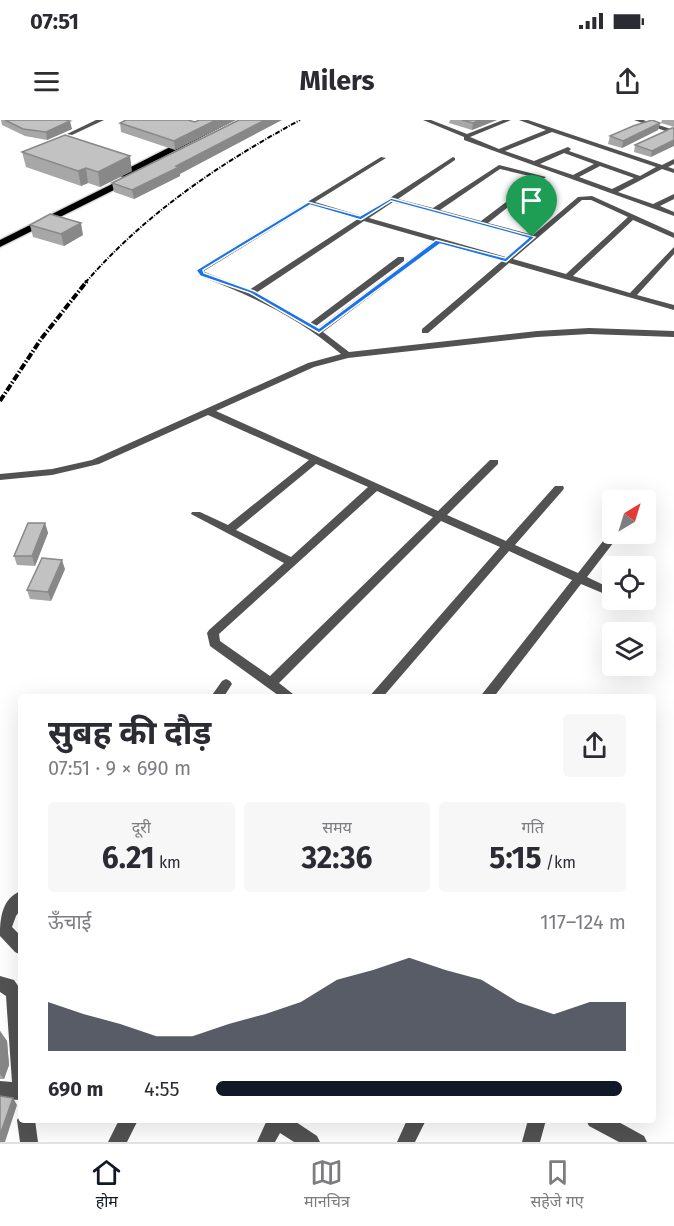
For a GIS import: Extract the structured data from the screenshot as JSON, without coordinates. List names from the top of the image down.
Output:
{
  "north": "top right",
  "page": {
    "status": "07:51",
    "header": "Milers",
    "heading": ["सुबह की दौड़", "07:51 · 9 × 690 m"],
    "stats": [
      ["दूरी", "6.21 km"],
      ["समय", "32:36"],
      ["गति", "5:15 /km"]
    ],
    "chart": ["ऊँचाई", "117–124 m"],
    "list": [
      {
        "name": "690 m",
        "note": "4:55"
      }
    ],
    "tabs": ["होम", "मानचित्र", "सहेजे गए"]
  }
}
